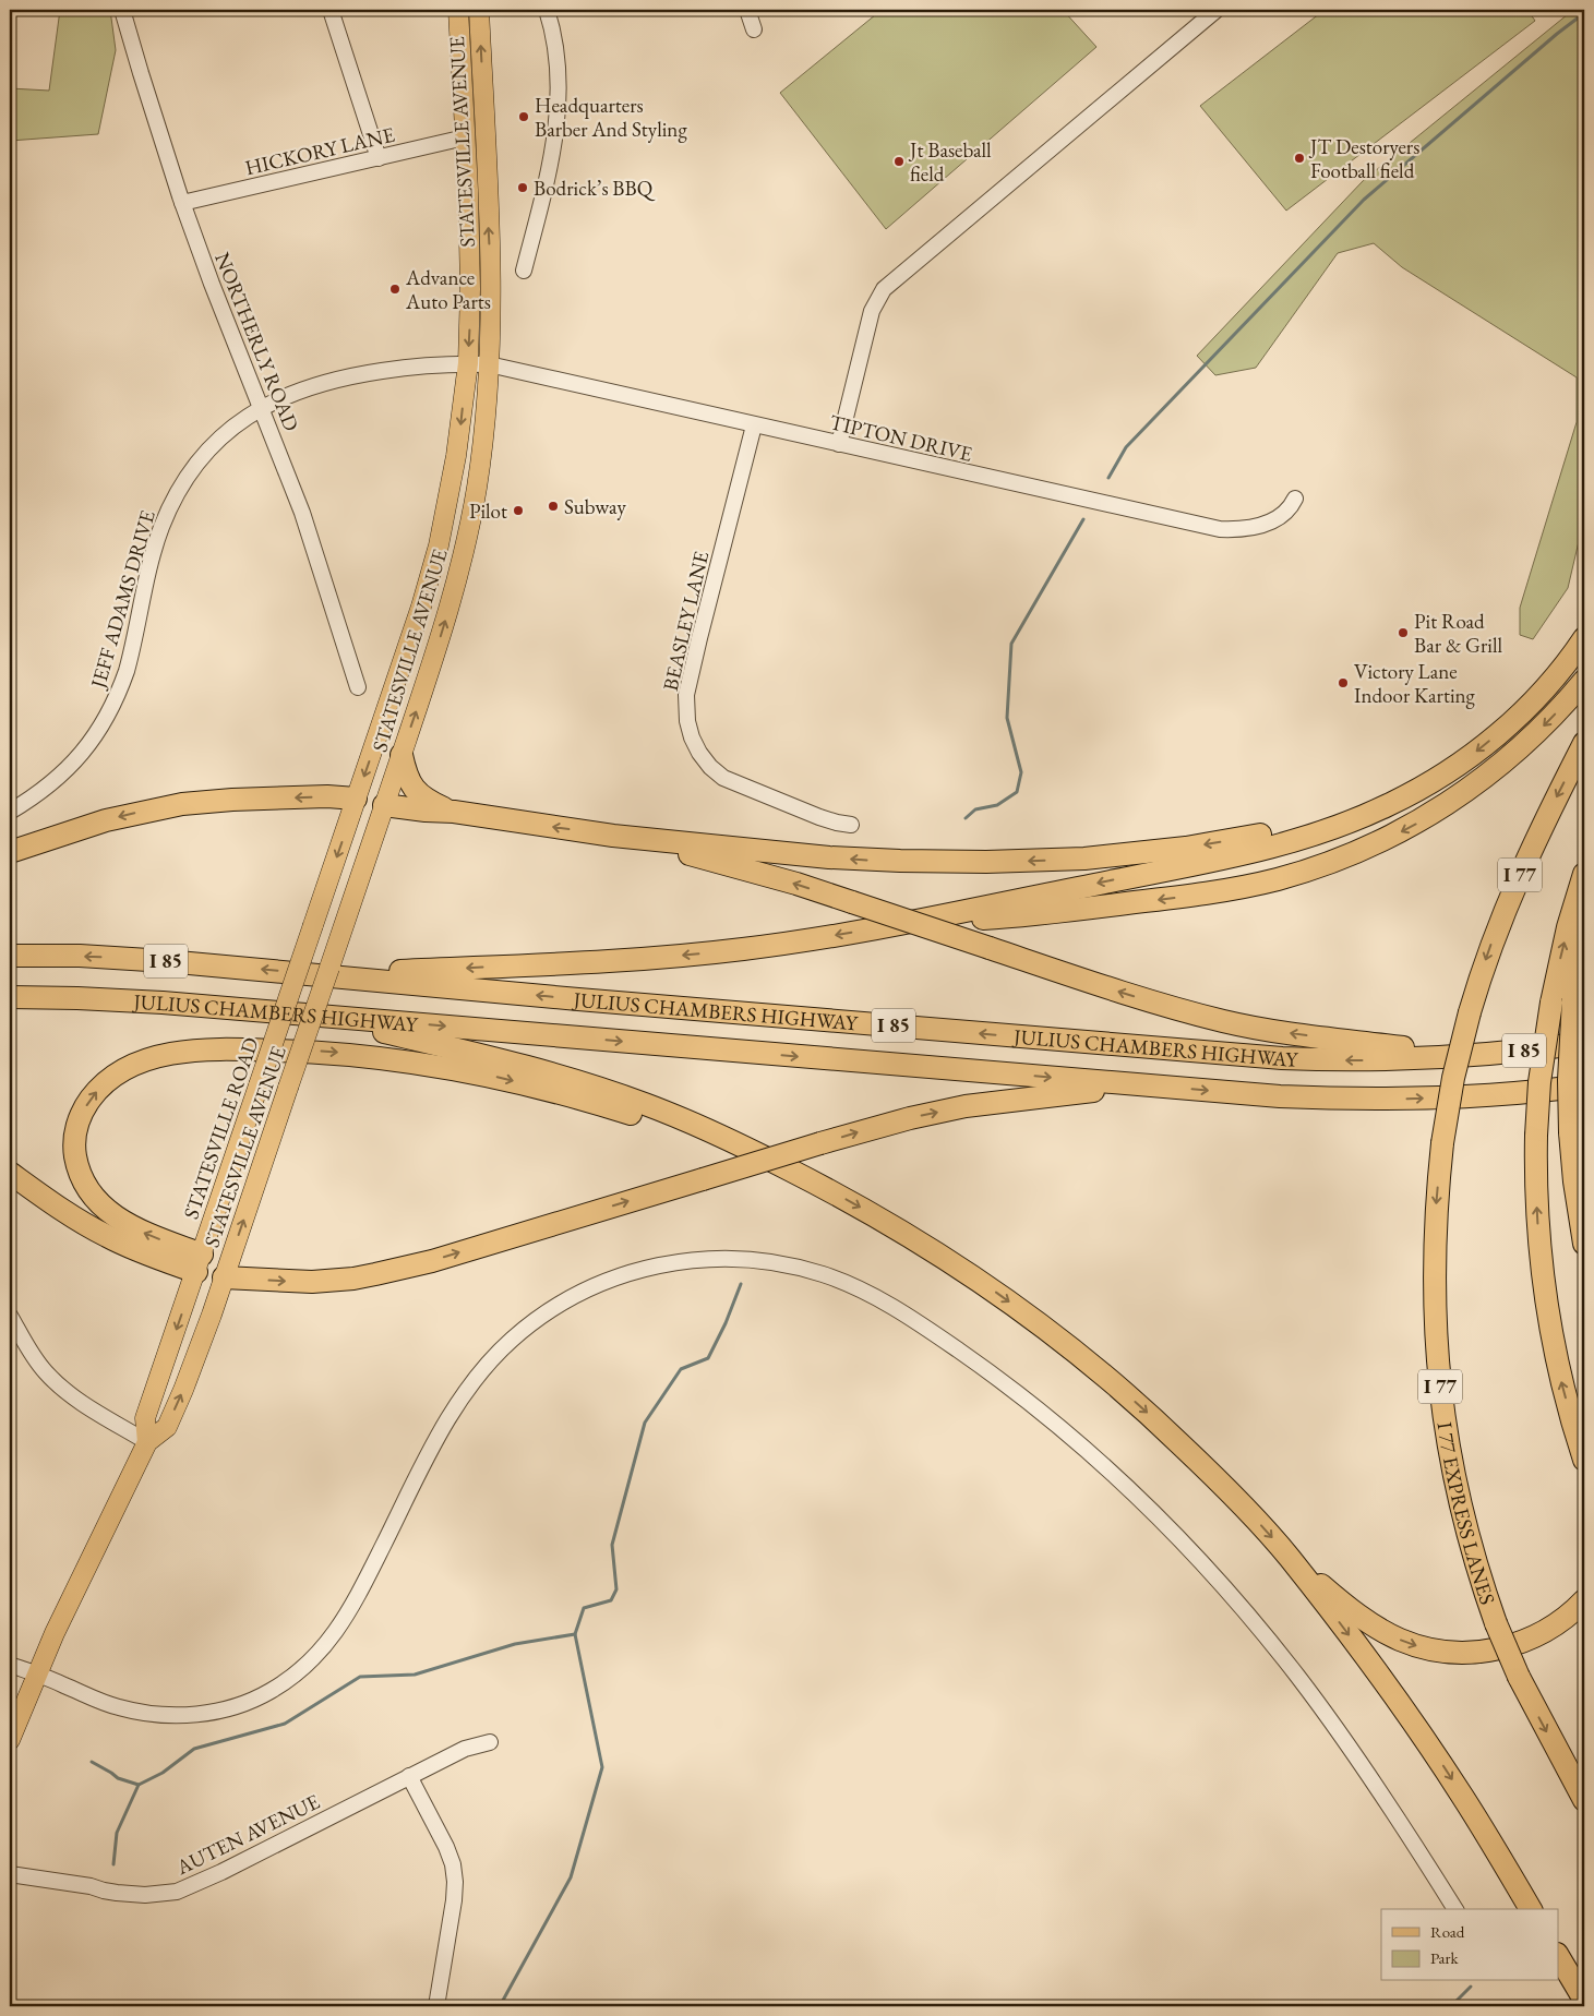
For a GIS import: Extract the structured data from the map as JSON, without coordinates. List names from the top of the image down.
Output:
{
  "streets": {
    "highway": [
      "I 77",
      "I 85",
      "JULIUS CHAMBERS HIGHWAY",
      "I 77 EXPRESS LANES"
    ],
    "main road": ["STATESVILLE AVENUE", "STATESVILLE ROAD"],
    "street": [
      "HICKORY LANE",
      "NORTHERLY ROAD",
      "TIPTON DRIVE",
      "JEFF ADAMS DRIVE",
      "BEASLEY LANE",
      "AUTEN AVENUE"
    ]
  },
  "crossings": [
    ["STATESVILLE AVENUE", "HICKORY LANE"],
    ["STATESVILLE AVENUE", "TIPTON DRIVE"],
    ["STATESVILLE AVENUE", "JEFF ADAMS DRIVE"],
    ["STATESVILLE AVENUE", "STATESVILLE ROAD"],
    ["HICKORY LANE", "NORTHERLY ROAD"],
    ["NORTHERLY ROAD", "JEFF ADAMS DRIVE"],
    ["TIPTON DRIVE", "JEFF ADAMS DRIVE"],
    ["TIPTON DRIVE", "BEASLEY LANE"]
  ],
  "places": [
    "Headquarters Barber And Styling",
    "JT Destoryers Football field",
    "Jt Baseball field",
    "Bodrick’s BBQ",
    "Advance Auto Parts",
    "Subway",
    "Pilot",
    "Pit Road Bar & Grill",
    "Victory Lane Indoor Karting"
  ],
  "legend": ["Road", "Park"]
}
